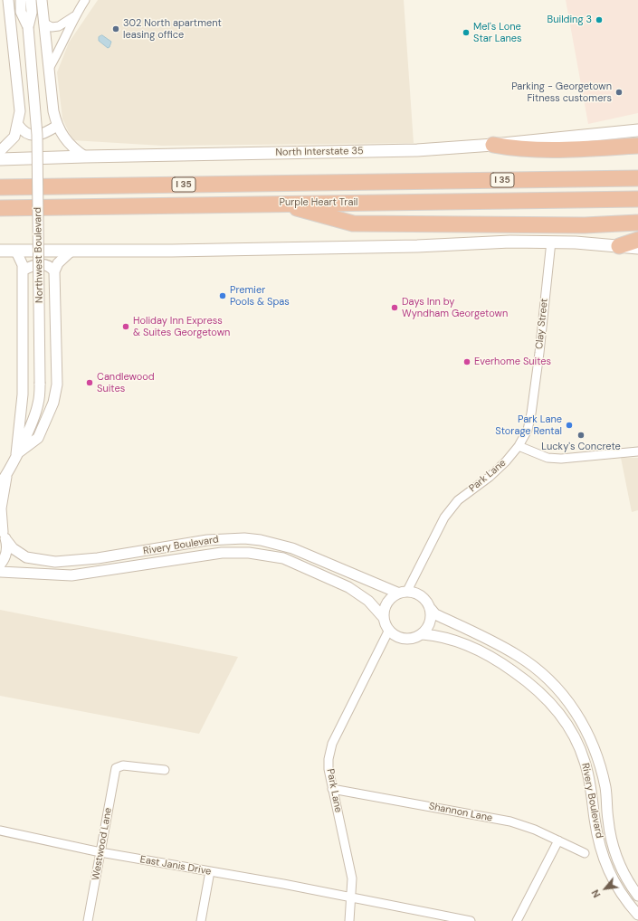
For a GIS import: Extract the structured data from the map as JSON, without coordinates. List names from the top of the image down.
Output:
{
  "streets": {
    "highway": ["I 35", "Purple Heart Trail"],
    "main road": ["North Interstate 35"],
    "street": [
      "Northwest Boulevard",
      "Clay Street",
      "Park Lane",
      "Rivery Boulevard",
      "Shannon Lane",
      "Westwood Lane",
      "East Janis Drive"
    ]
  },
  "crossings": [
    ["Northwest Boulevard", "Rivery Boulevard"],
    ["Clay Street", "Park Lane"],
    ["Park Lane", "Rivery Boulevard"],
    ["Park Lane", "Shannon Lane"],
    ["Park Lane", "East Janis Drive"],
    ["Westwood Lane", "East Janis Drive"]
  ],
  "places": [
    "Building 3",
    "302 North apartment leasing office",
    "Mel's Lone Star Lanes",
    "Parking - Georgetown Fitness customers",
    "Premier Pools & Spas",
    "Days Inn by Wyndham Georgetown",
    "Holiday Inn Express & Suites Georgetown",
    "Everhome Suites",
    "Candlewood Suites",
    "Park Lane Storage Rental",
    "Lucky's Concrete"
  ],
  "north": "bottom left"
}
